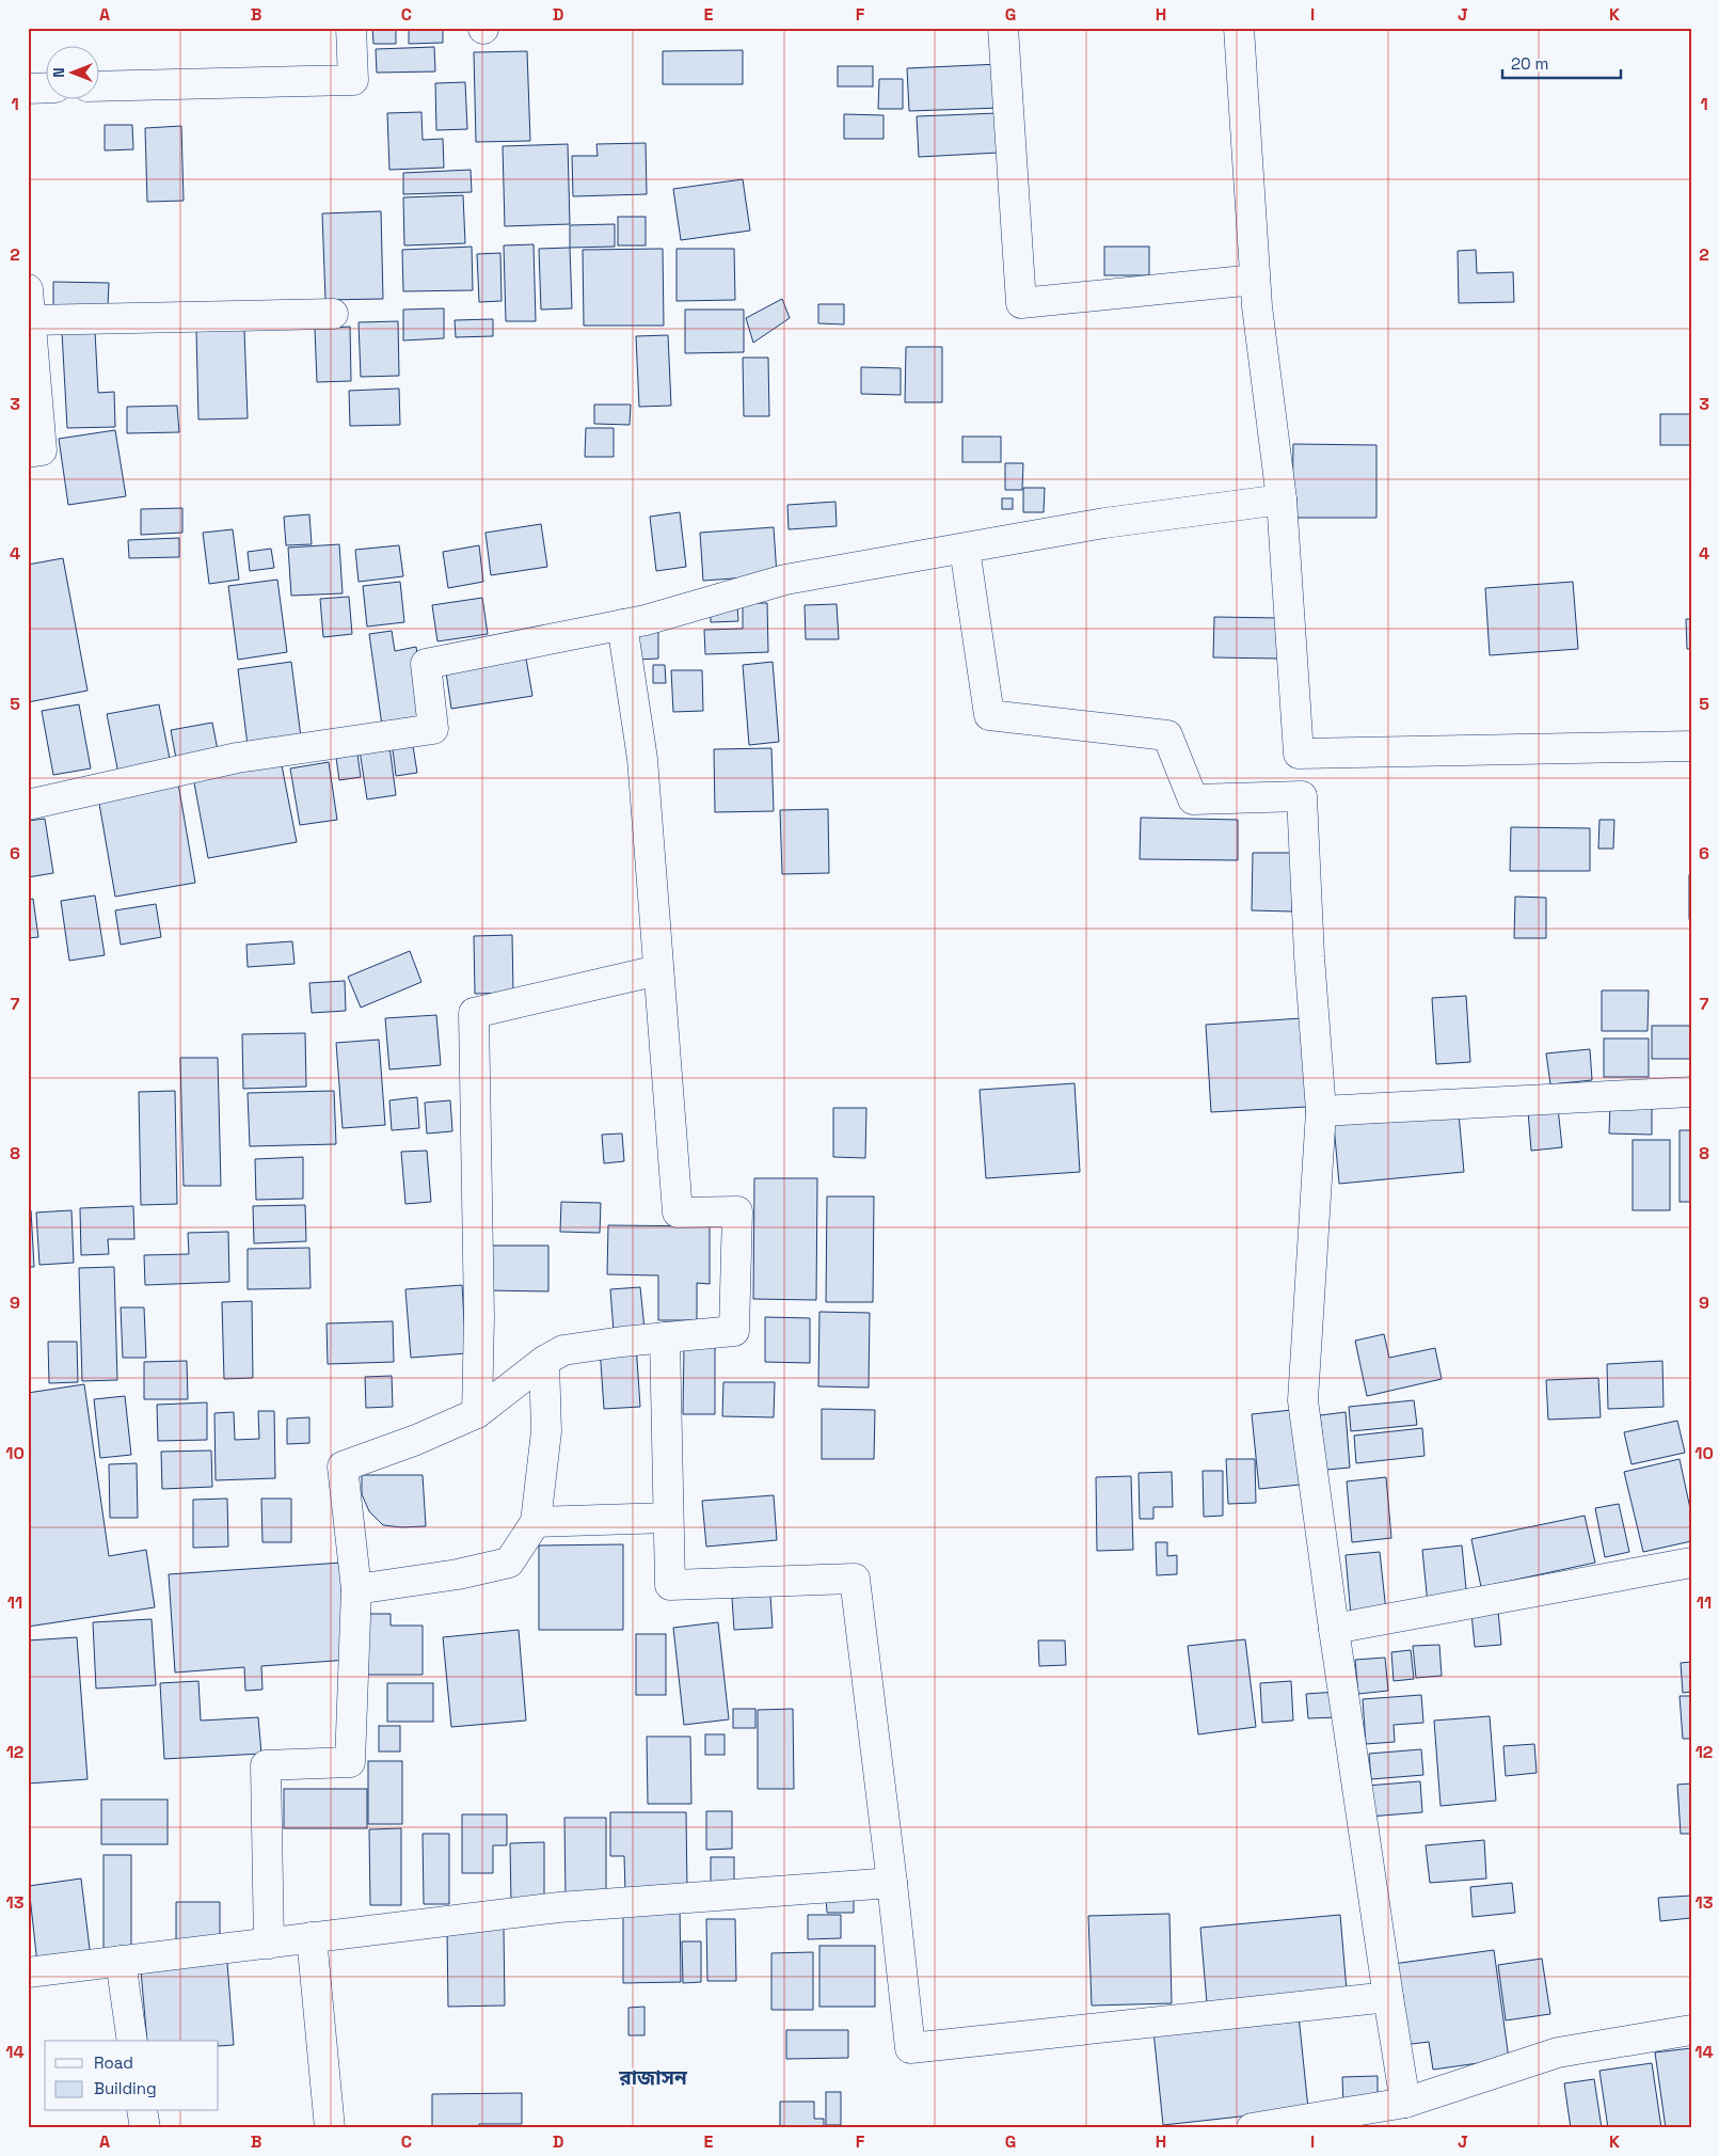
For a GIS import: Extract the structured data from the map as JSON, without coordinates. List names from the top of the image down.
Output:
{
  "districts": ["রাজাসন"],
  "legend": ["Road", "Building"],
  "scale_bar": "20 m",
  "north": "left",
  "grid": {
    "columns": [
      "A",
      "B",
      "C",
      "D",
      "E",
      "F",
      "G",
      "H",
      "I",
      "J",
      "K"
    ],
    "rows": [
      "1",
      "2",
      "3",
      "4",
      "5",
      "6",
      "7",
      "8",
      "9",
      "10",
      "11",
      "12",
      "13",
      "14"
    ]
  }
}
